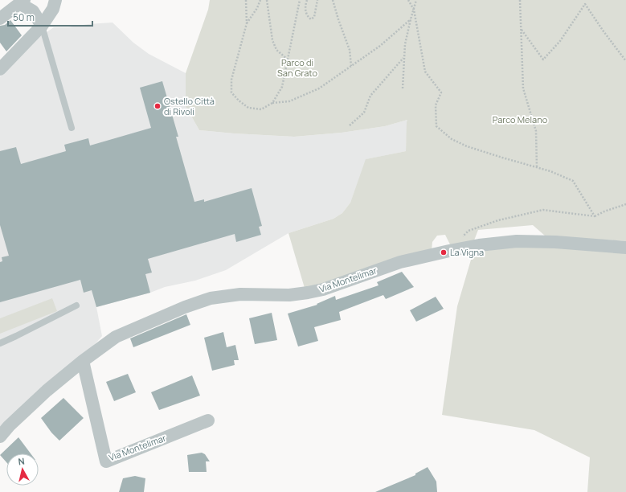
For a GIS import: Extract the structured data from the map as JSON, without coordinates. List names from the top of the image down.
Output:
{
  "streets": {
    "street": ["Via Montelimar"]
  },
  "parks": ["Parco di San Grato", "Parco Melano"],
  "places": ["Ostello Città di Rivoli", "La Vigna"],
  "scale_bar": "50 m",
  "north": "top"
}
